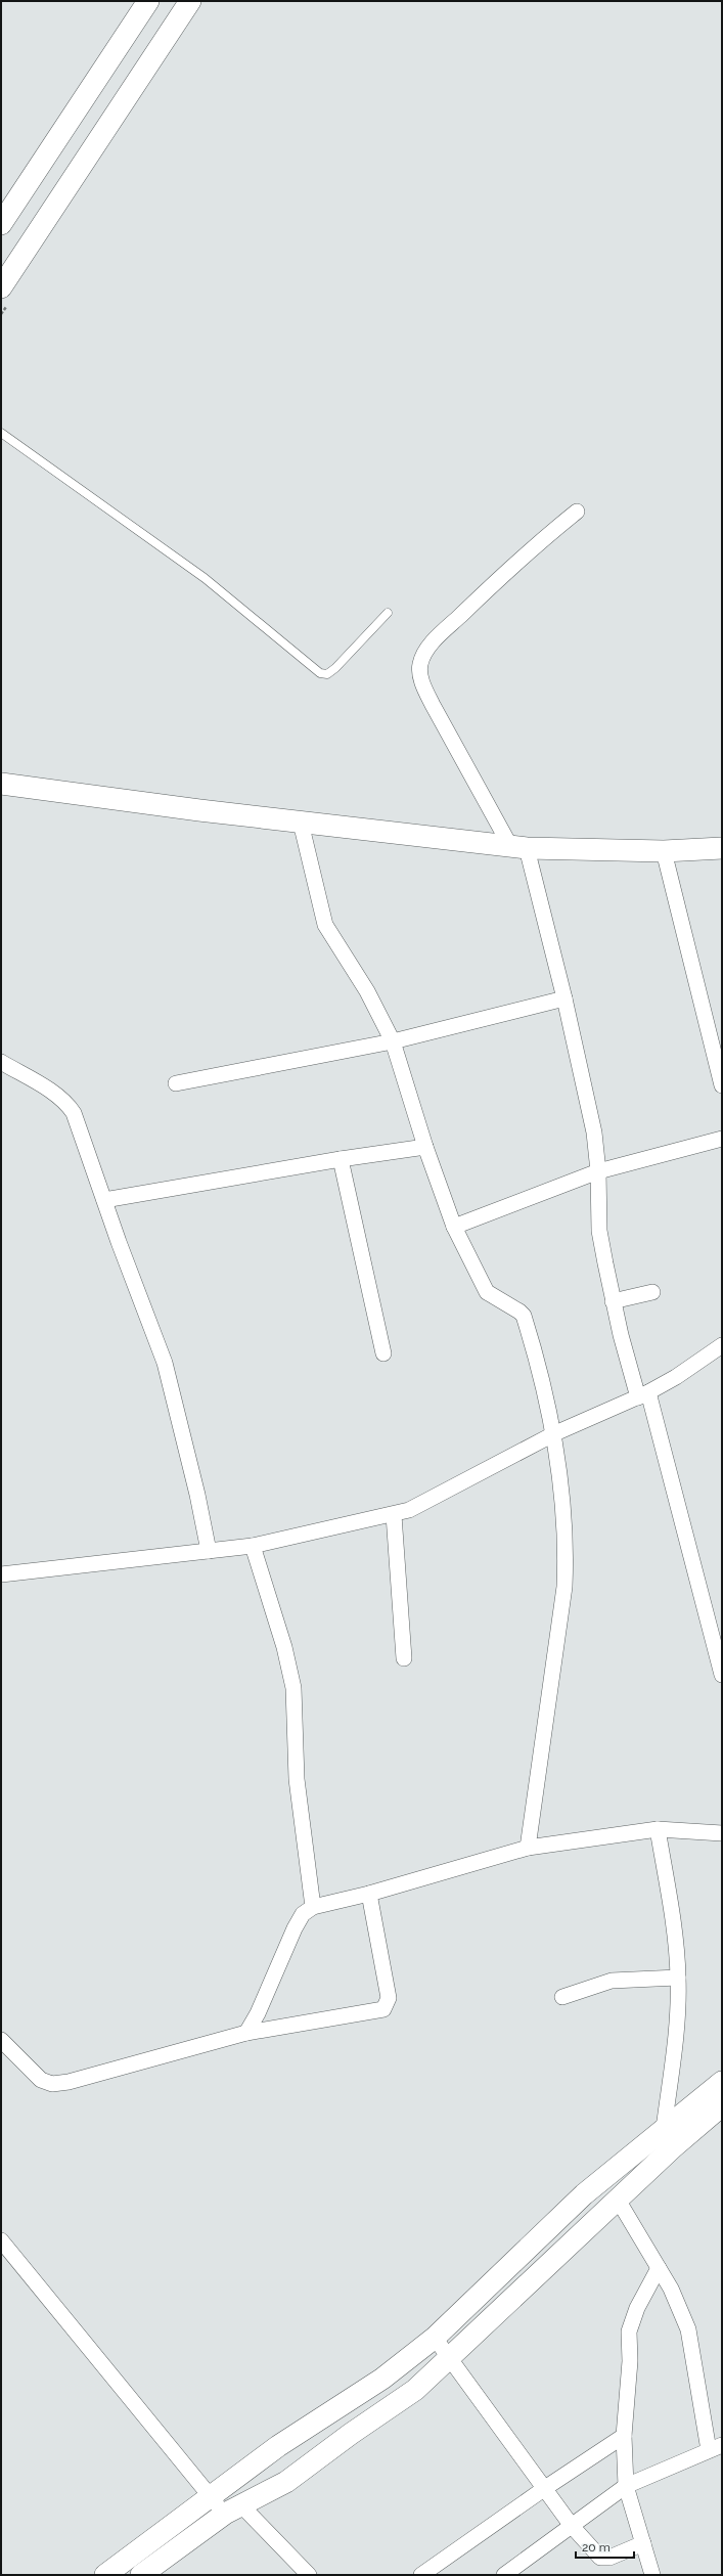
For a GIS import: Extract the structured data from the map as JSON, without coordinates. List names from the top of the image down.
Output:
{
  "scale_bar": "20 m"
}
